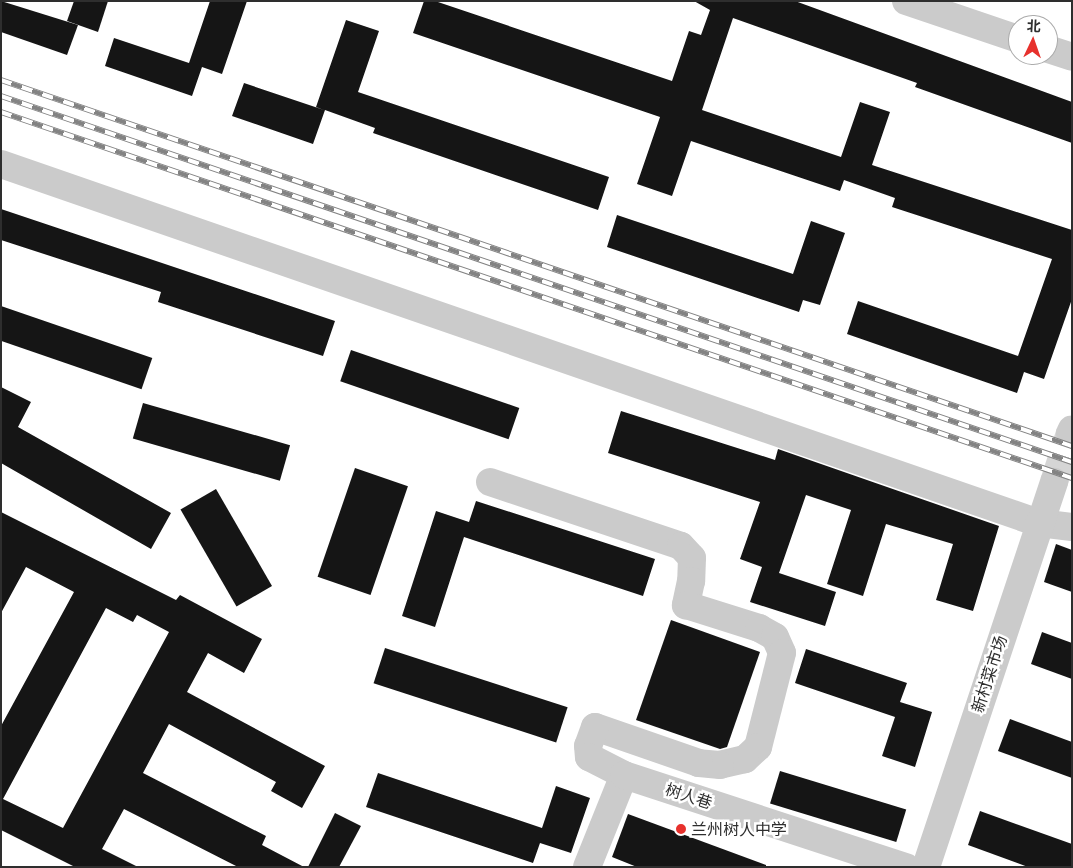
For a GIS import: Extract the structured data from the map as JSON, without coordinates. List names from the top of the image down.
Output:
{
  "streets": {
    "street": ["新村菜市场", "树人巷"]
  },
  "places": ["兰州树人中学"],
  "north": "top"
}
